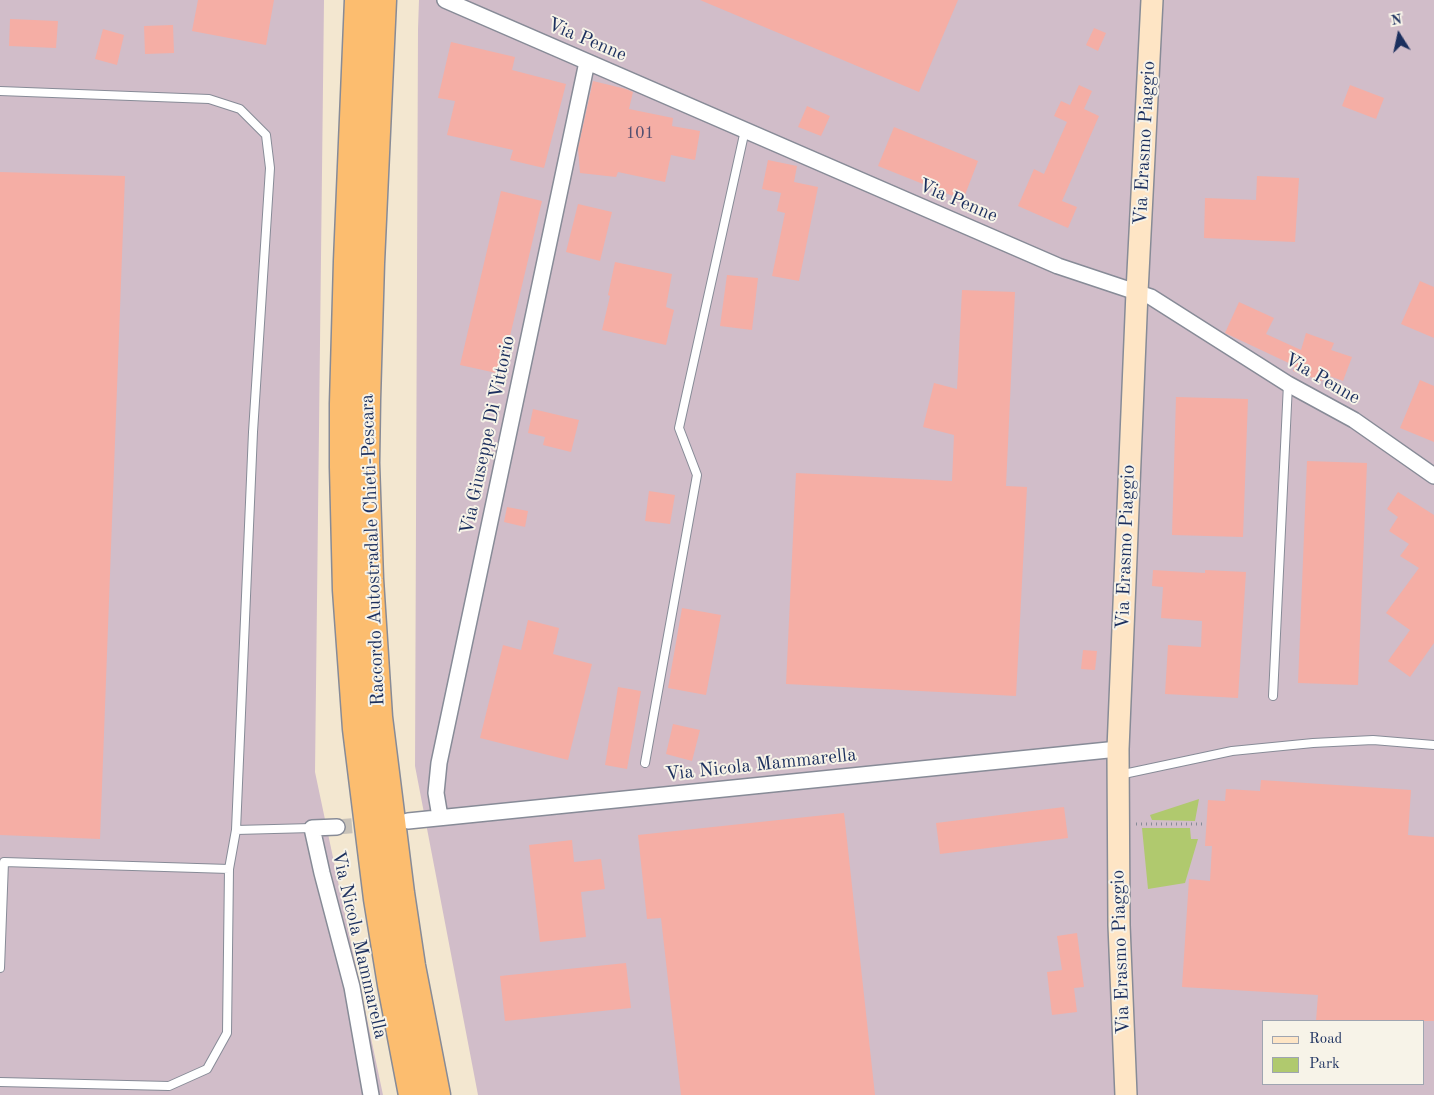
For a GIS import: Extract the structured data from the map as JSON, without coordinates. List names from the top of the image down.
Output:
{
  "streets": {
    "highway": ["Raccordo Autostradale Chieti-Pescara"],
    "street": [
      "Via Penne",
      "Via Erasmo Piaggio",
      "Via Giuseppe Di Vittorio",
      "Via Nicola Mammarella"
    ]
  },
  "crossings": [
    ["Via Penne", "Via Erasmo Piaggio"],
    ["Via Penne", "Via Giuseppe Di Vittorio"],
    ["Via Erasmo Piaggio", "Via Nicola Mammarella"],
    ["Via Giuseppe Di Vittorio", "Via Nicola Mammarella"]
  ],
  "house_numbers": ["101"],
  "legend": ["Road", "Park"],
  "north": "top"
}
